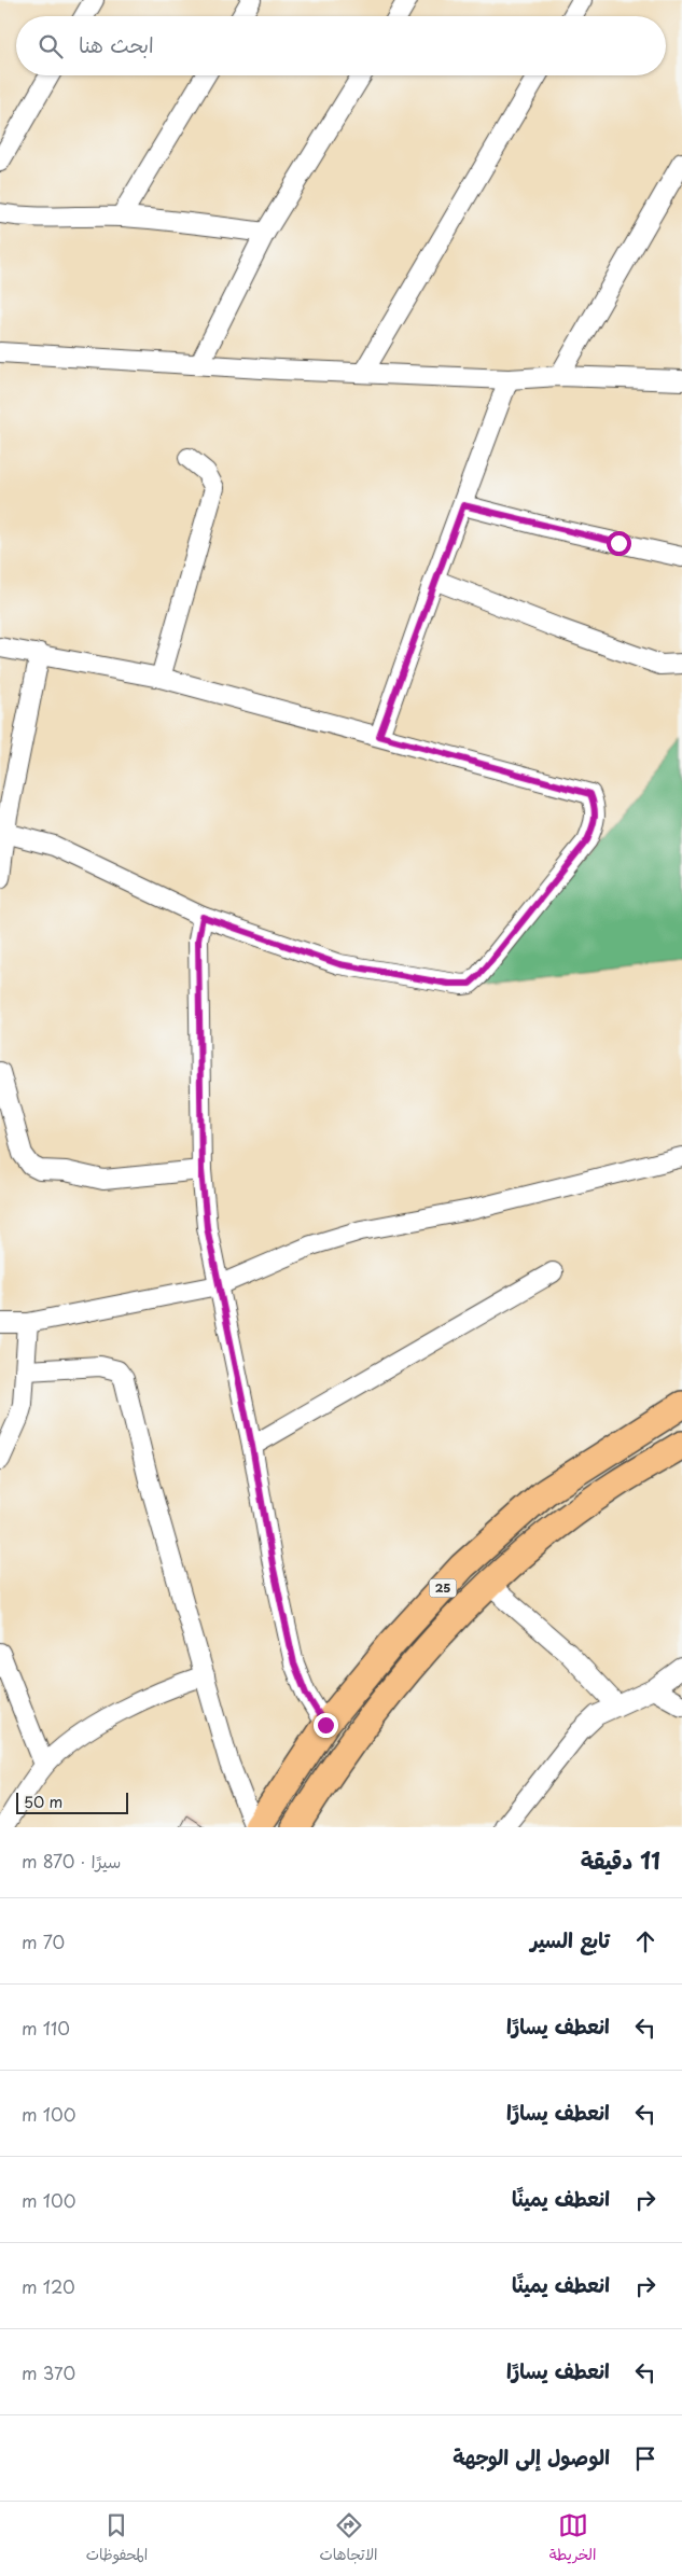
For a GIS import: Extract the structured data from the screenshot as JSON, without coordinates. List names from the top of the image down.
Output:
{
  "streets": {
    "highway": ["25"]
  },
  "scale_bar": "50 m",
  "page": {
    "search": "ابحث هنا",
    "scale": "50 m",
    "heading": ["11 دقيقة", "سيرًا · 870 m"],
    "list": [
      ["تابع السير", "70 m"],
      ["انعطف يسارًا", "110 m"],
      ["انعطف يسارًا", "100 m"],
      ["انعطف يمينًا", "100 m"],
      ["انعطف يمينًا", "120 m"],
      ["انعطف يسارًا", "370 m"],
      "الوصول إلى الوجهة"
    ],
    "nav": ["الخريطة", "الاتجاهات", "المحفوظات"]
  }
}
